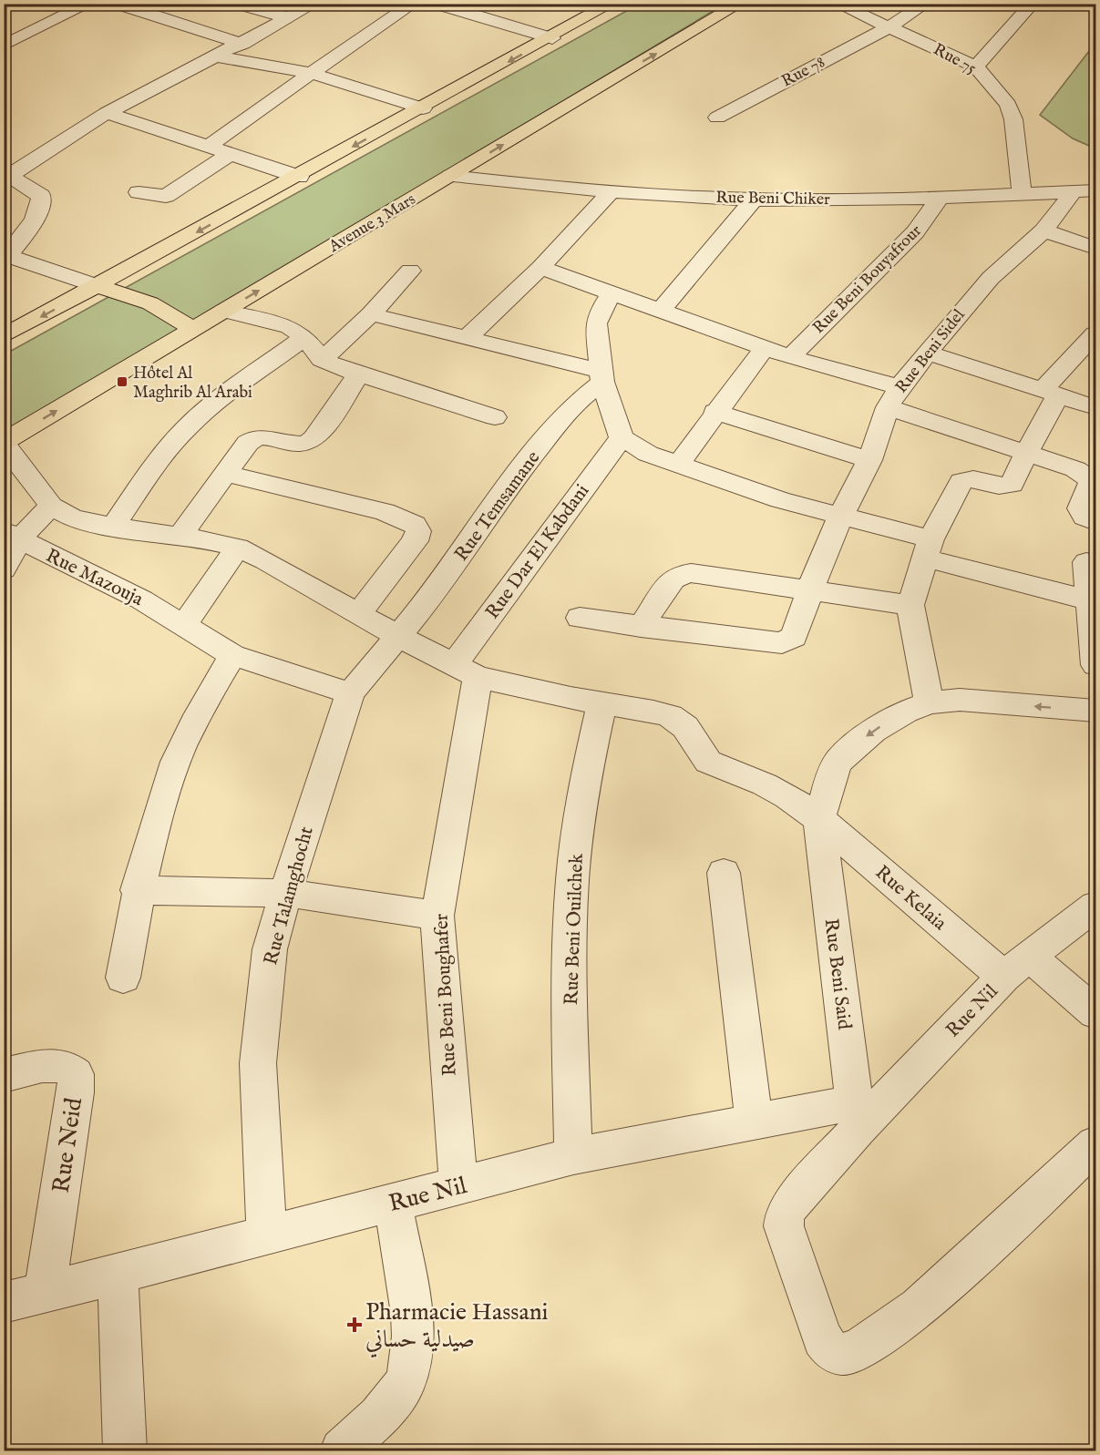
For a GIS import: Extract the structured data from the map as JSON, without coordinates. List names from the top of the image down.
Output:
{
  "streets": {
    "main road": ["Avenue 3 Mars"],
    "street": [
      "Rue 75",
      "Rue 78",
      "Rue Beni Chiker",
      "Rue Beni Bouyafrour",
      "Rue Beni Sidel",
      "Rue Temsamane",
      "Rue Dar El Kabdani",
      "Rue Mazouja",
      "Rue Talamghocht",
      "Rue Kelaia",
      "Rue Beni Ouilchek",
      "Rue Beni Said",
      "Rue Beni Boughafer",
      "Rue Nil",
      "Rue Neid"
    ]
  },
  "crossings": [
    ["Rue 75", "Rue 78"],
    ["Rue 75", "Rue Beni Chiker"],
    ["Rue Beni Chiker", "Avenue 3 Mars"],
    ["Rue Beni Chiker", "Rue Beni Bouyafrour"],
    ["Rue Beni Chiker", "Rue Beni Sidel"],
    ["Rue Temsamane", "Rue Mazouja"],
    ["Rue Temsamane", "Rue Talamghocht"],
    ["Rue Temsamane", "Rue Kelaia"],
    ["Rue Dar El Kabdani", "Rue Kelaia"],
    ["Rue Dar El Kabdani", "Rue Beni Boughafer"],
    ["Rue Mazouja", "Rue Talamghocht"],
    ["Rue Talamghocht", "Rue Nil"],
    ["Rue Kelaia", "Rue Beni Ouilchek"],
    ["Rue Kelaia", "Rue Beni Said"],
    ["Rue Kelaia", "Rue Beni Boughafer"],
    ["Rue Kelaia", "Rue Nil"],
    ["Rue Beni Ouilchek", "Rue Nil"],
    ["Rue Beni Said", "Rue Nil"],
    ["Rue Beni Boughafer", "Rue Nil"],
    ["Rue Nil", "Rue Neid"]
  ],
  "places": {
    "transit": ["Hôtel Al Maghrib Al Arabi"],
    "health": ["Pharmacie Hassani صيدلية حساني"]
  }
}
